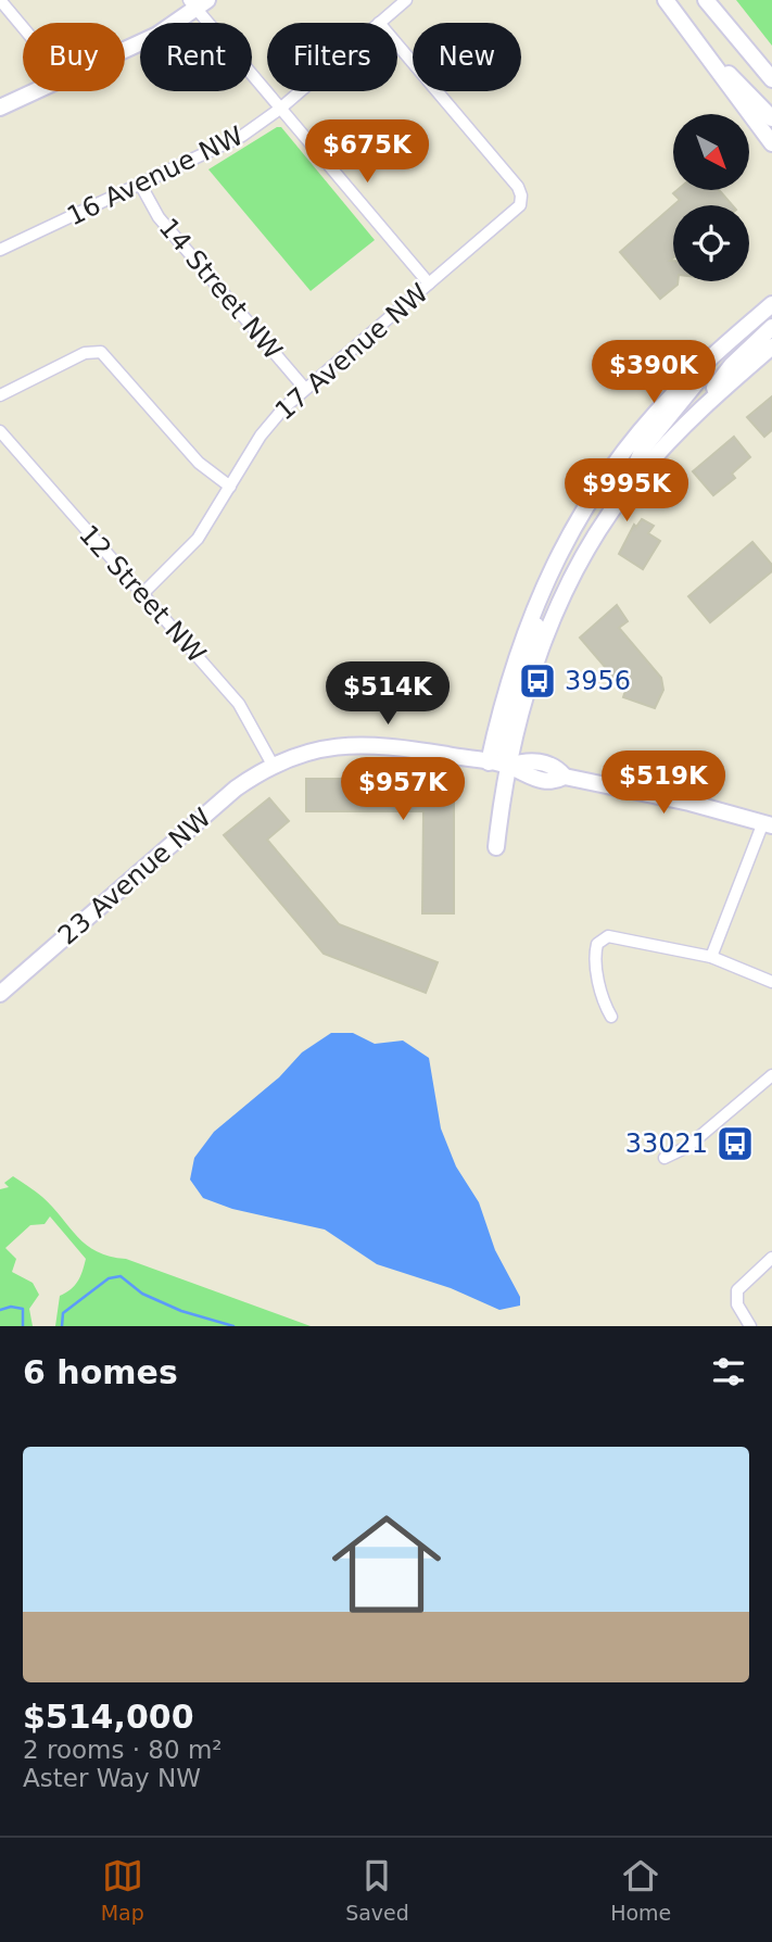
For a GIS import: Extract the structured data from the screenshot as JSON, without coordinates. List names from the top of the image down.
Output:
{
  "streets": {
    "main road": ["23 Avenue NW"],
    "street": [
      "16 Avenue NW",
      "14 Street NW",
      "17 Avenue NW",
      "12 Street NW"
    ]
  },
  "crossings": [
    ["16 Avenue NW", "14 Street NW"],
    ["14 Street NW", "17 Avenue NW"],
    ["17 Avenue NW", "12 Street NW"],
    ["12 Street NW", "23 Avenue NW"]
  ],
  "places": {
    "bus stop": ["3956", "33021"]
  },
  "north": "bottom right",
  "page": {
    "chip": [
      "Buy",
      "Rent",
      "Filters",
      "New"
    ],
    "price": [
      "$675K",
      "$390K",
      "$995K",
      "$514K",
      "$519K",
      "$957K"
    ],
    "heading": "6 homes",
    "list": [
      {
        "name": "$514,000",
        "note": "2 rooms · 80 m² · Aster Way NW"
      }
    ],
    "tabs": ["Map", "Saved", "Home"]
  }
}
